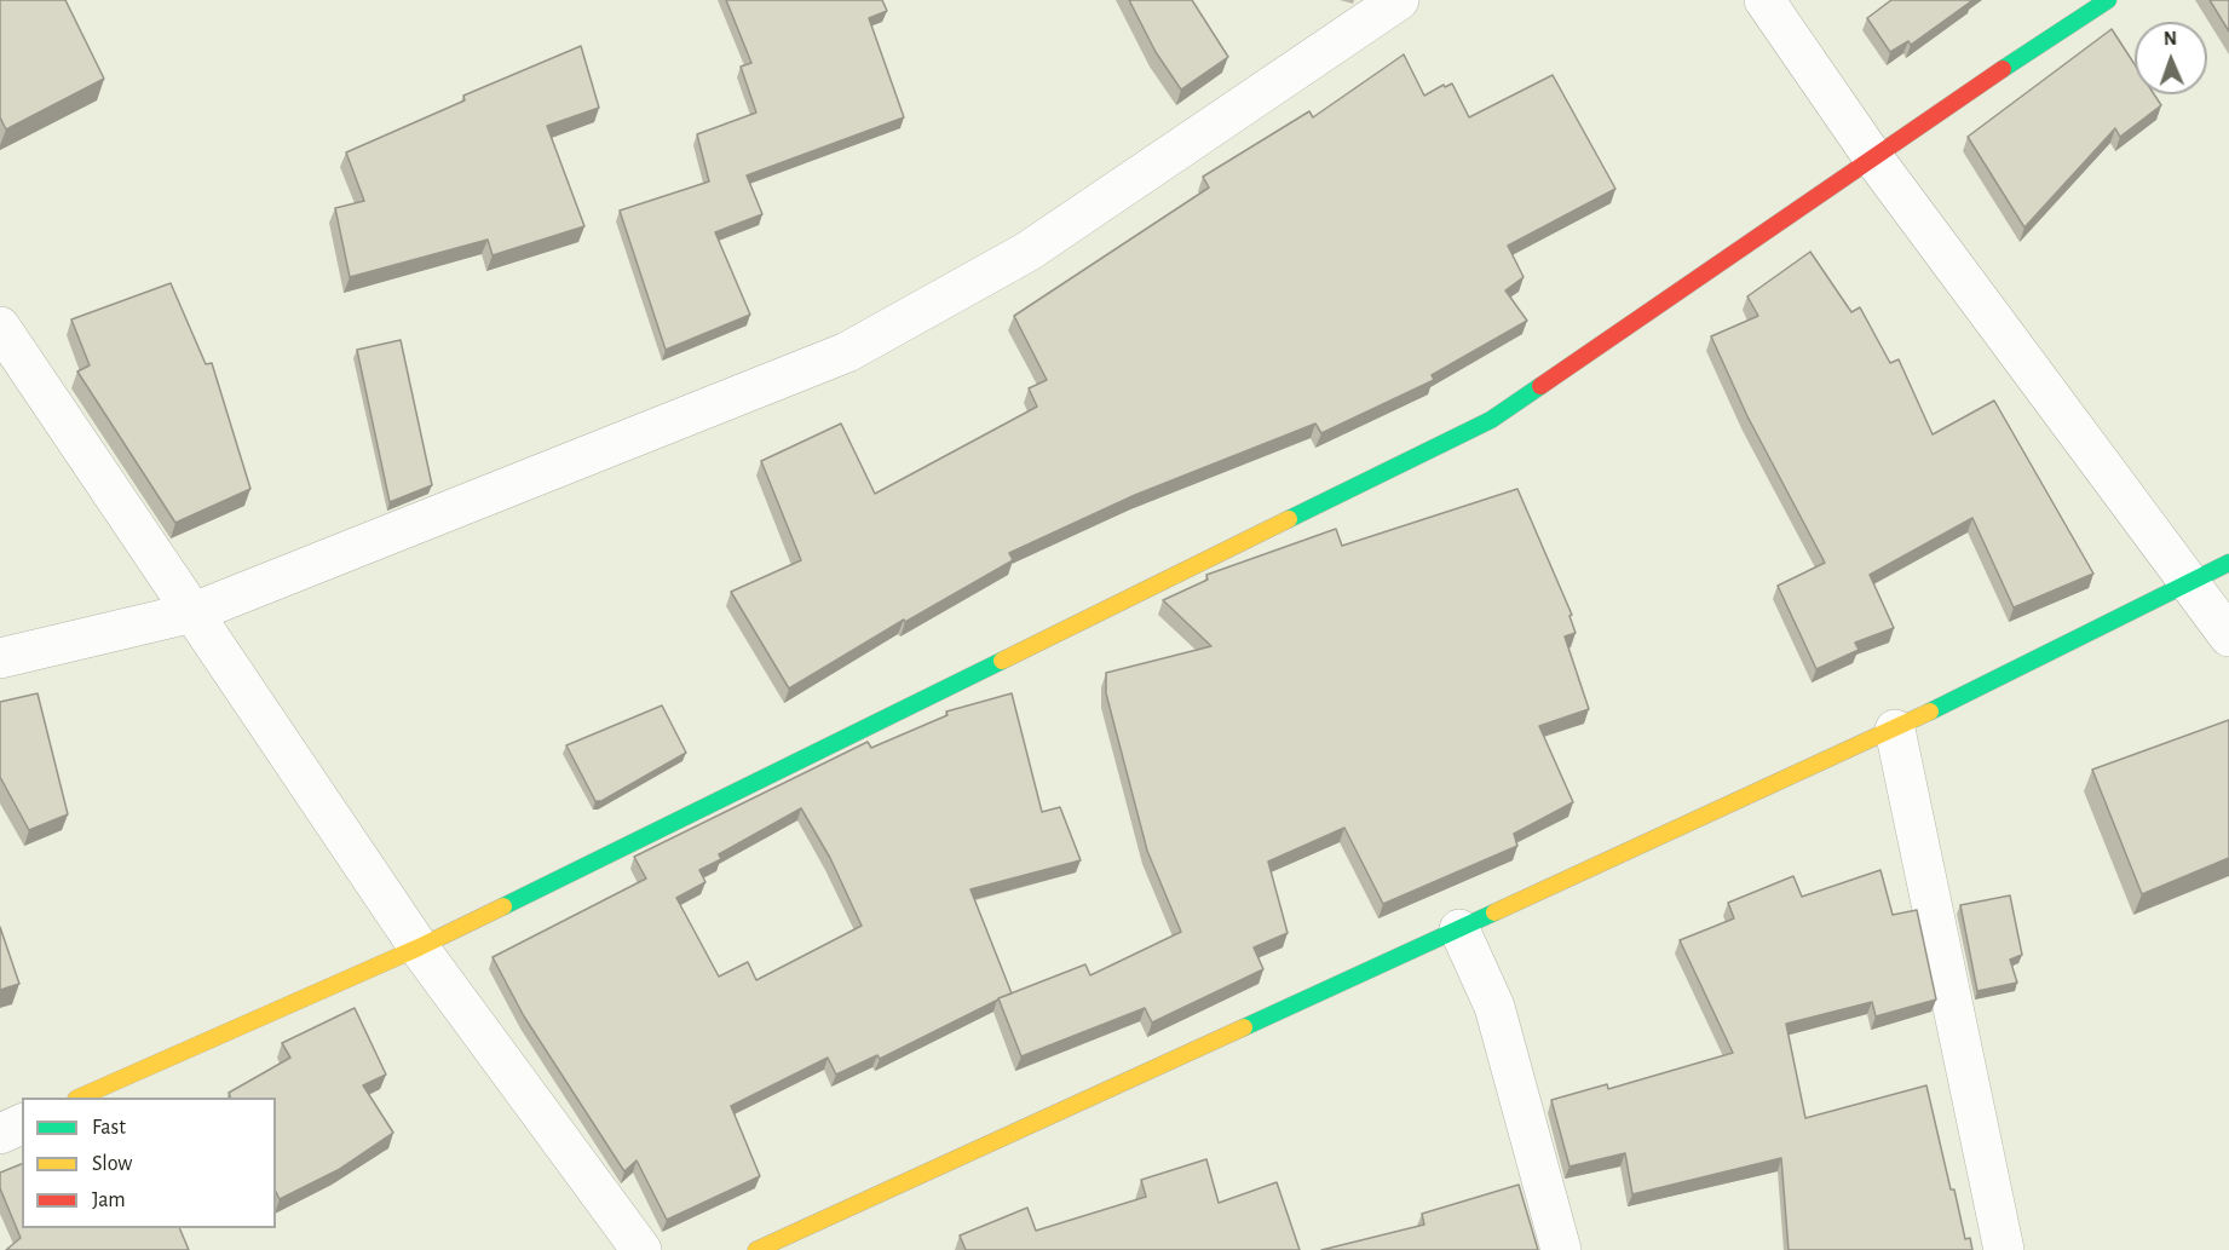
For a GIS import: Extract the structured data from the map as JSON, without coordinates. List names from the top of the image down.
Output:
{
  "legend": ["Fast", "Slow", "Jam"],
  "north": "top"
}
